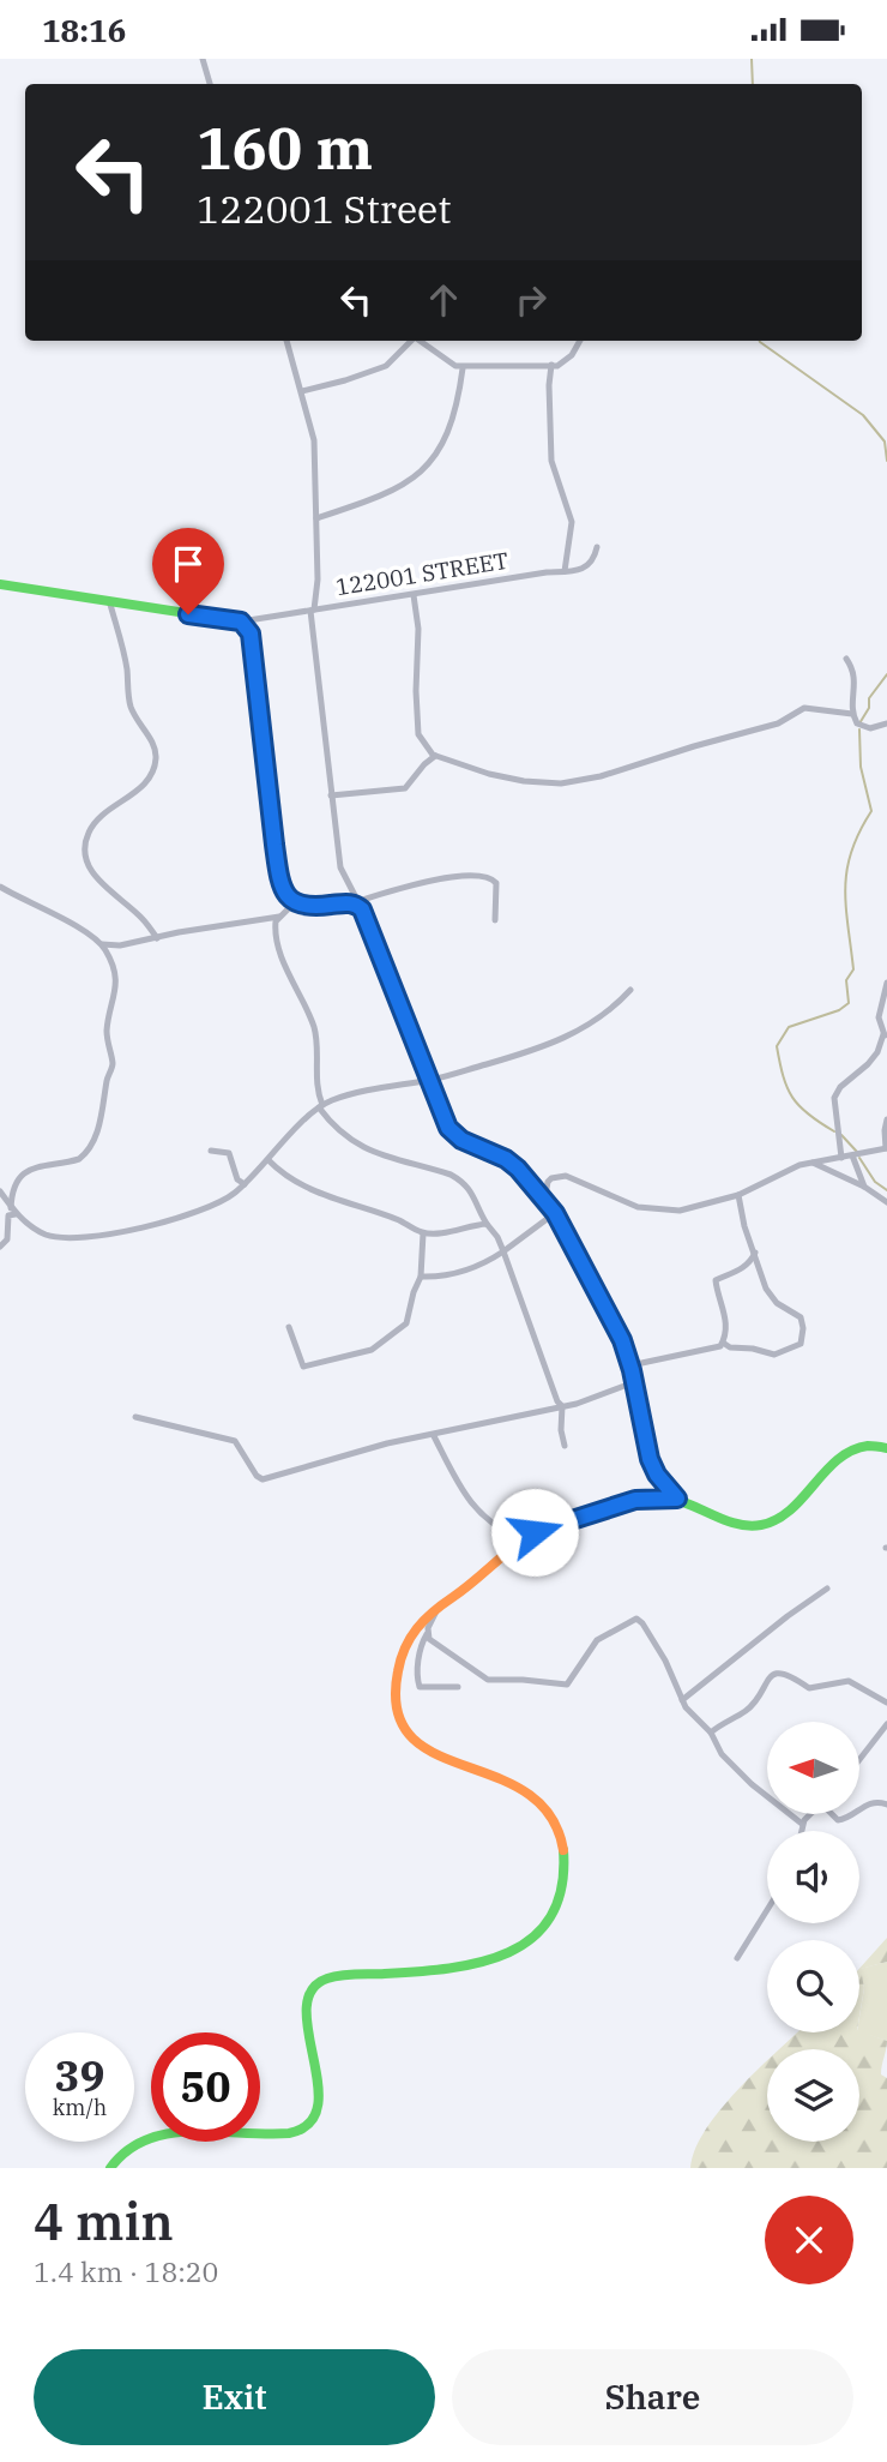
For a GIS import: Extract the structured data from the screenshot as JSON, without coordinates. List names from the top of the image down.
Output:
{
  "streets": {
    "main road": ["122001 STREET"]
  },
  "north": "left",
  "page": {
    "status": "18:16",
    "turn": ["160 m", "122001 Street"],
    "speed": "39 km/h",
    "limit": "50",
    "heading": ["4 min", "1.4 km · 18:20"],
    "buttons": ["Exit", "Share"]
  }
}
